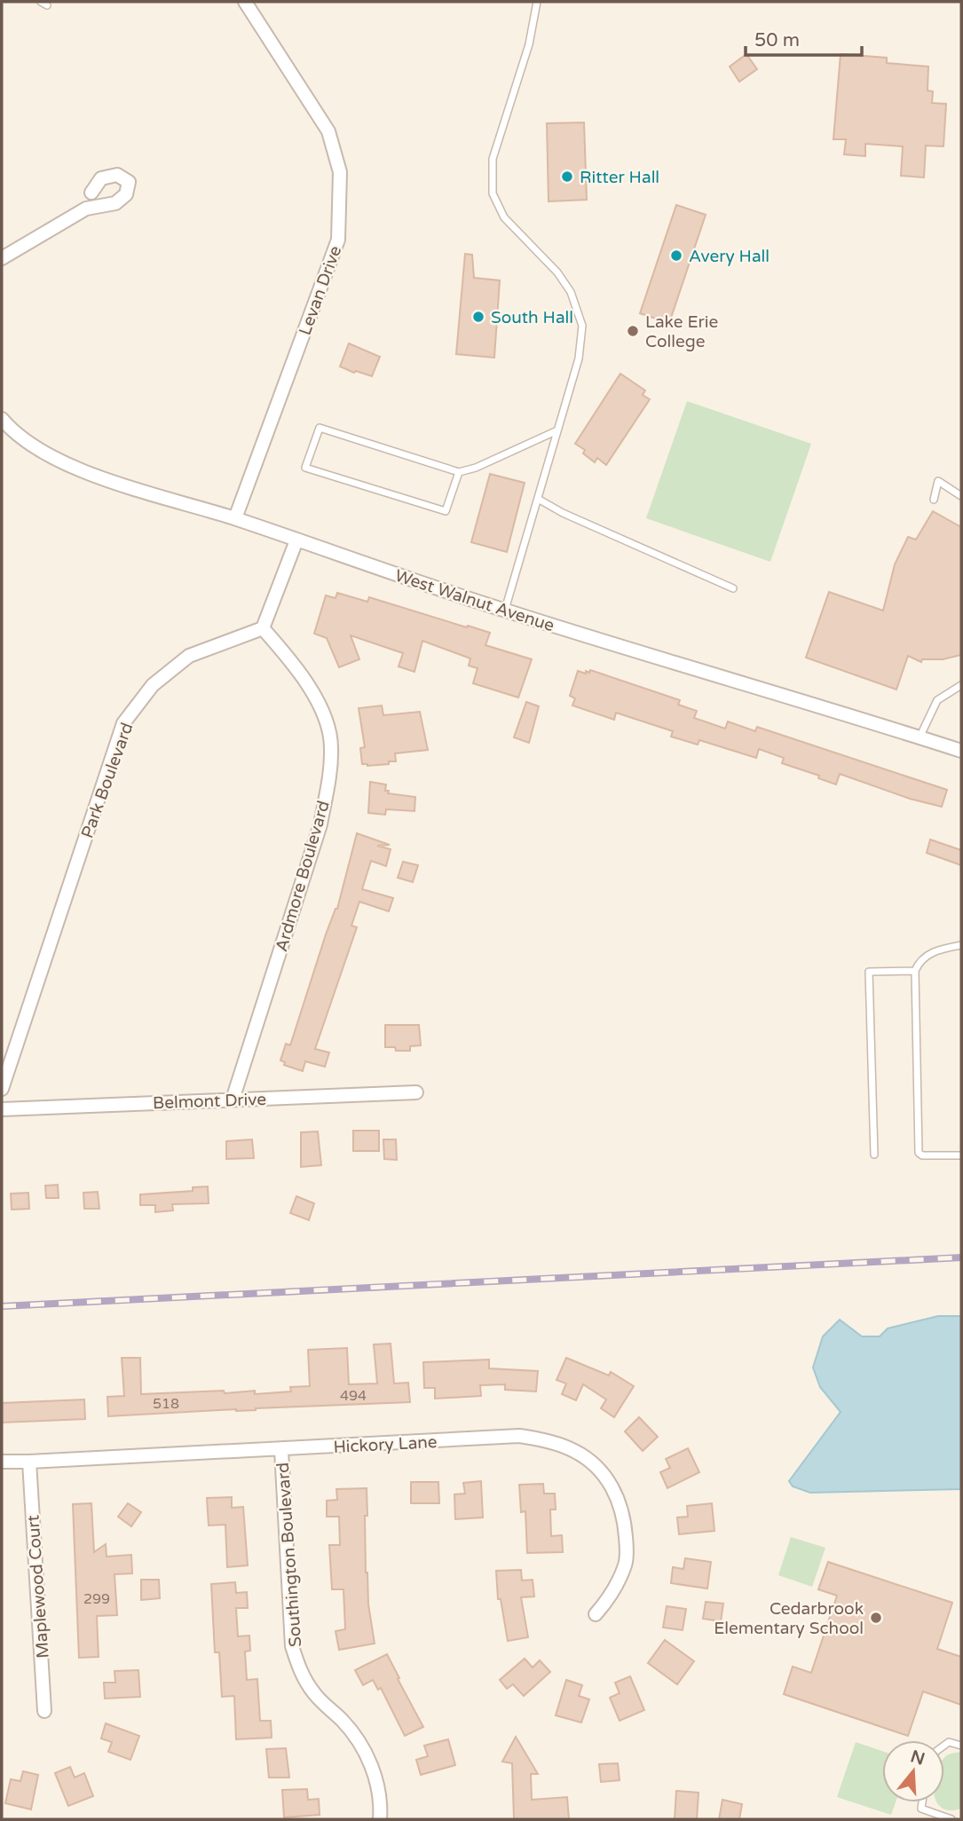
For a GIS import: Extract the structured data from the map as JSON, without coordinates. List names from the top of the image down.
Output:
{
  "streets": {
    "street": [
      "Levan Drive",
      "West Walnut Avenue",
      "Park Boulevard",
      "Ardmore Boulevard",
      "Belmont Drive",
      "Hickory Lane",
      "Southington Boulevard",
      "Maplewood Court"
    ]
  },
  "crossings": [
    ["Levan Drive", "West Walnut Avenue"],
    ["Park Boulevard", "Ardmore Boulevard"],
    ["Ardmore Boulevard", "Belmont Drive"],
    ["Hickory Lane", "Southington Boulevard"],
    ["Hickory Lane", "Maplewood Court"]
  ],
  "places": [
    "Ritter Hall",
    "Avery Hall",
    "South Hall",
    "Lake Erie College",
    "Cedarbrook Elementary School"
  ],
  "house_numbers": ["494", "518", "299"],
  "scale_bar": "50 m",
  "north": "top"
}
